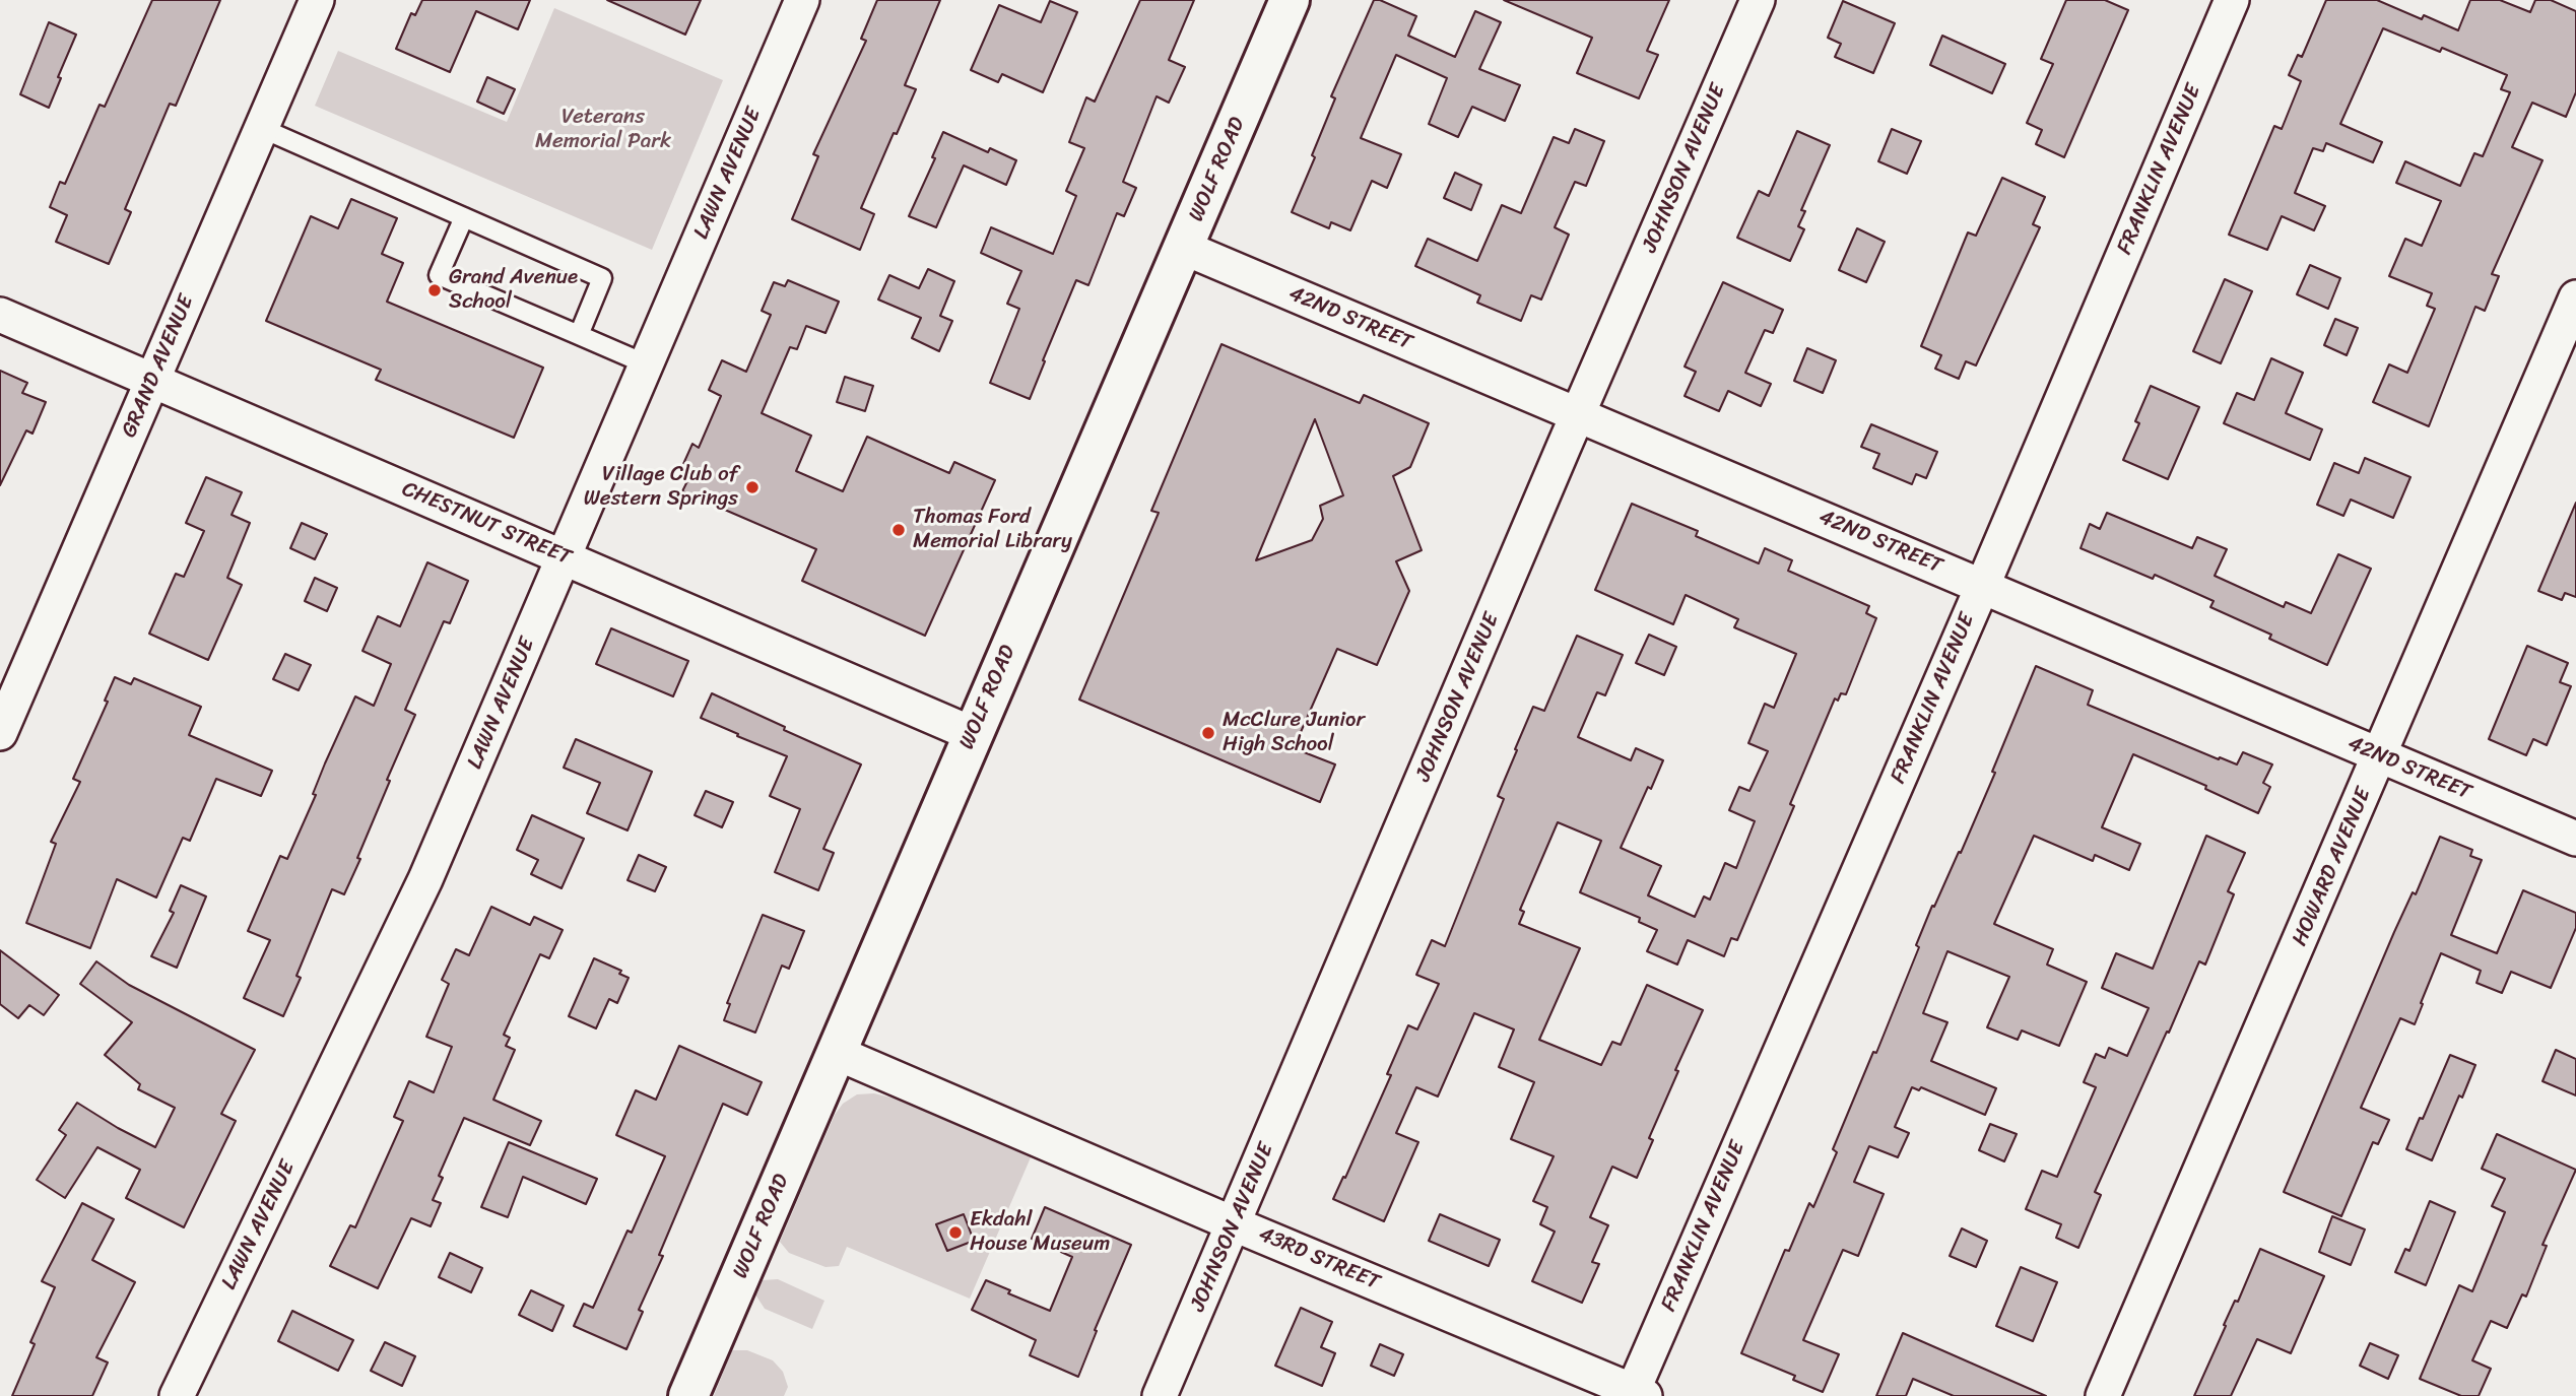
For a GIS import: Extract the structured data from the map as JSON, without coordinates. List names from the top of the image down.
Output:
{
  "streets": {
    "main road": ["WOLF ROAD"],
    "street": [
      "JOHNSON AVENUE",
      "FRANKLIN AVENUE",
      "LAWN AVENUE",
      "42ND STREET",
      "GRAND AVENUE",
      "CHESTNUT STREET",
      "HOWARD AVENUE",
      "43RD STREET"
    ]
  },
  "crossings": [
    ["JOHNSON AVENUE", "42ND STREET"],
    ["JOHNSON AVENUE", "43RD STREET"],
    ["WOLF ROAD", "42ND STREET"],
    ["WOLF ROAD", "CHESTNUT STREET"],
    ["WOLF ROAD", "43RD STREET"],
    ["FRANKLIN AVENUE", "42ND STREET"],
    ["FRANKLIN AVENUE", "43RD STREET"],
    ["LAWN AVENUE", "CHESTNUT STREET"],
    ["42ND STREET", "HOWARD AVENUE"],
    ["GRAND AVENUE", "CHESTNUT STREET"]
  ],
  "parks": ["Veterans Memorial Park"],
  "places": [
    "Grand Avenue School",
    "Village Club of Western Springs",
    "Thomas Ford Memorial Library",
    "McClure Junior High School",
    "Ekdahl House Museum"
  ]
}
